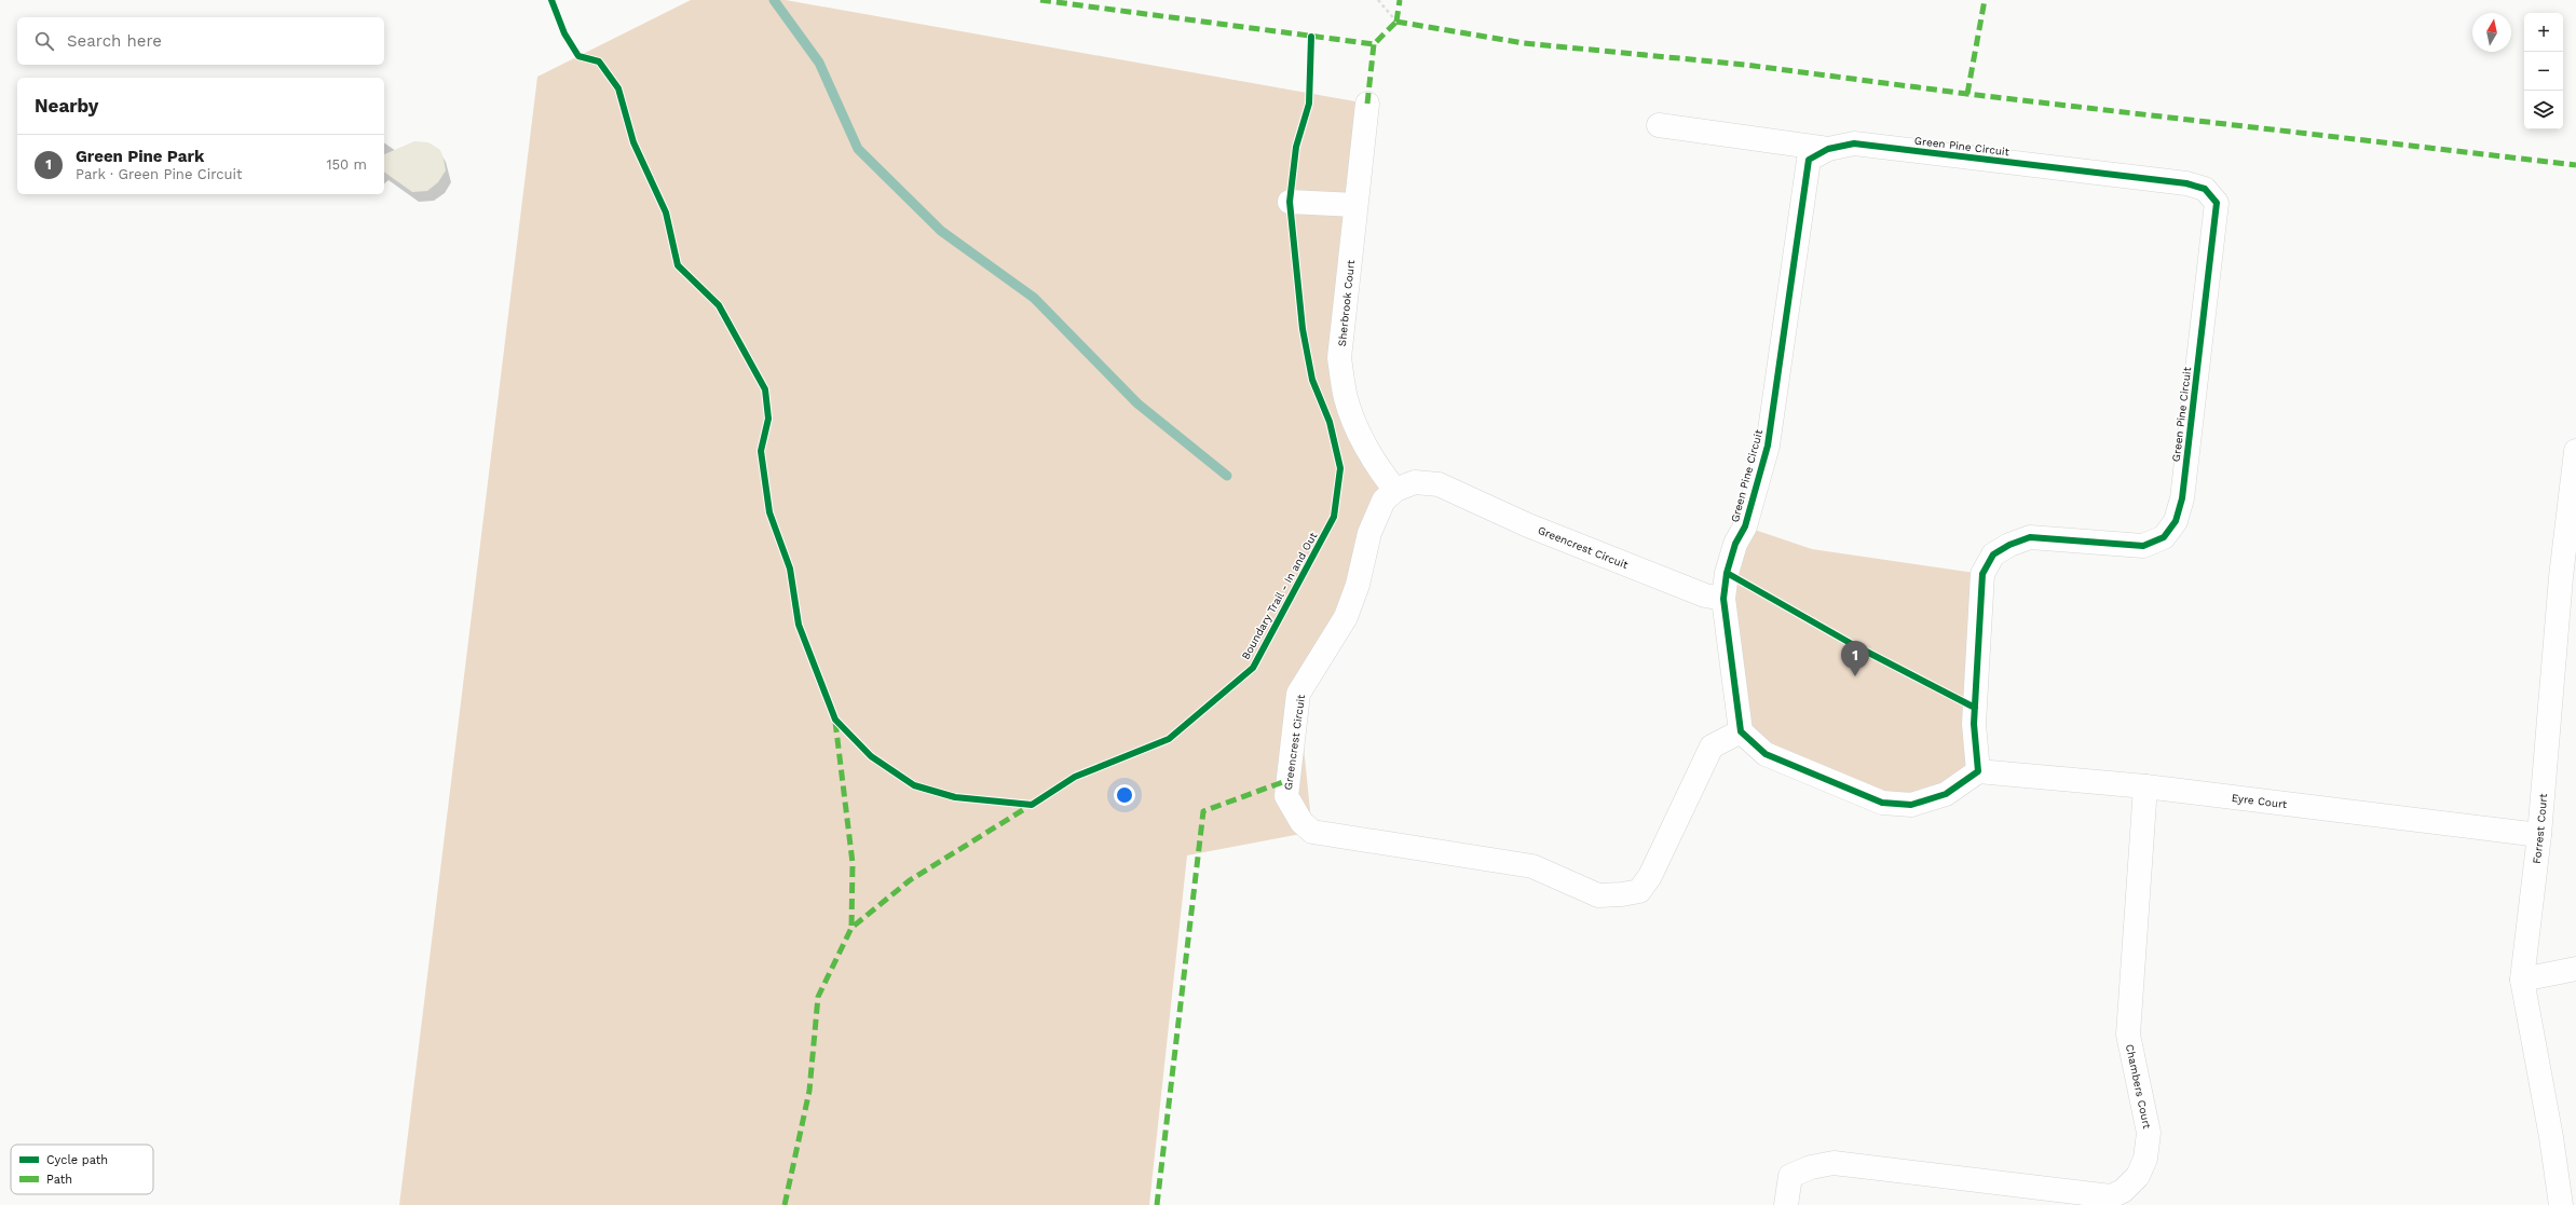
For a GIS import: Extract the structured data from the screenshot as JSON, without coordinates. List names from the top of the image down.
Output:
{
  "streets": {
    "street": [
      "Green Pine Circuit",
      "Sherbrook Court",
      "Greencrest Circuit",
      "Eyre Court",
      "Forrest Court",
      "Chambers Court"
    ],
    "cycle path": ["Boundary Trail - In and Out"]
  },
  "crossings": [
    ["Green Pine Circuit", "Greencrest Circuit"],
    ["Green Pine Circuit", "Eyre Court"],
    ["Sherbrook Court", "Greencrest Circuit"],
    ["Eyre Court", "Forrest Court"],
    ["Eyre Court", "Chambers Court"]
  ],
  "legend": ["Cycle path", "Path"],
  "north": "top",
  "page": {
    "map_buttons": ["+", "−"],
    "search": "Search here",
    "heading": "Nearby",
    "list": [
      {
        "mark": "1",
        "name": "Green Pine Park",
        "note": "Park · Green Pine Circuit",
        "value": "150 m"
      }
    ],
    "pins": "1"
  }
}
